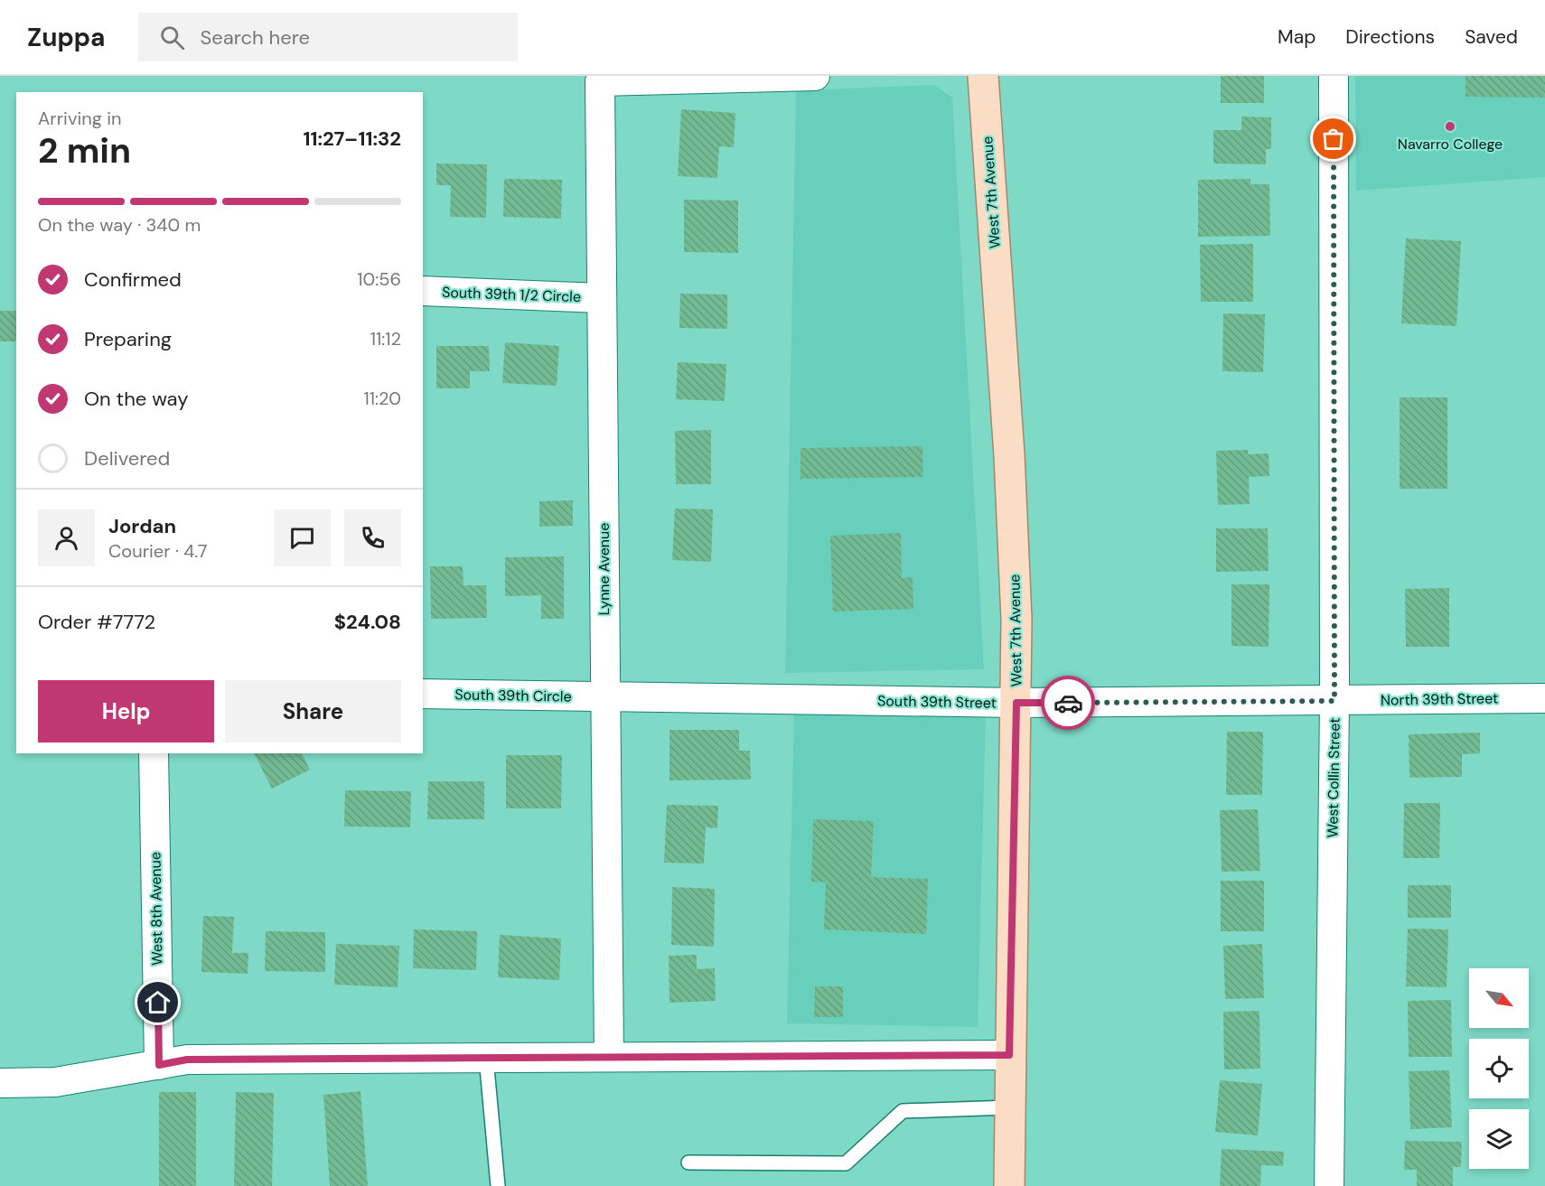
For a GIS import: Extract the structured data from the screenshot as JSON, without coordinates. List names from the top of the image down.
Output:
{
  "streets": {
    "main road": ["West 7th Avenue"],
    "street": [
      "South 39th 1/2 Circle",
      "Lynne Avenue",
      "South 39th Circle",
      "North 39th Street",
      "South 39th Street",
      "West Collin Street",
      "West 8th Avenue"
    ]
  },
  "crossings": [
    ["West 7th Avenue", "South 39th Street"],
    ["South 39th 1/2 Circle", "Lynne Avenue"],
    ["Lynne Avenue", "South 39th Circle"],
    ["Lynne Avenue", "South 39th Street"],
    ["South 39th Circle", "South 39th Street"],
    ["North 39th Street", "South 39th Street"],
    ["North 39th Street", "West Collin Street"],
    ["South 39th Street", "West Collin Street"]
  ],
  "places": ["Navarro College"],
  "north": "bottom right",
  "page": {
    "header": "Zuppa",
    "search": "Search here",
    "nav": ["Map", "Directions", "Saved"],
    "heading": ["2 min", "Arriving in", "11:27–11:32"],
    "panel": [
      "Jordan",
      "Courier · 4.7",
      "Order #7772",
      "$24.08"
    ],
    "bar": "On the way · 340 m",
    "list": [
      ["Confirmed", "10:56"],
      ["Preparing", "11:12"],
      ["On the way", "11:20"],
      "Delivered"
    ],
    "buttons": ["Help", "Share"]
  }
}
